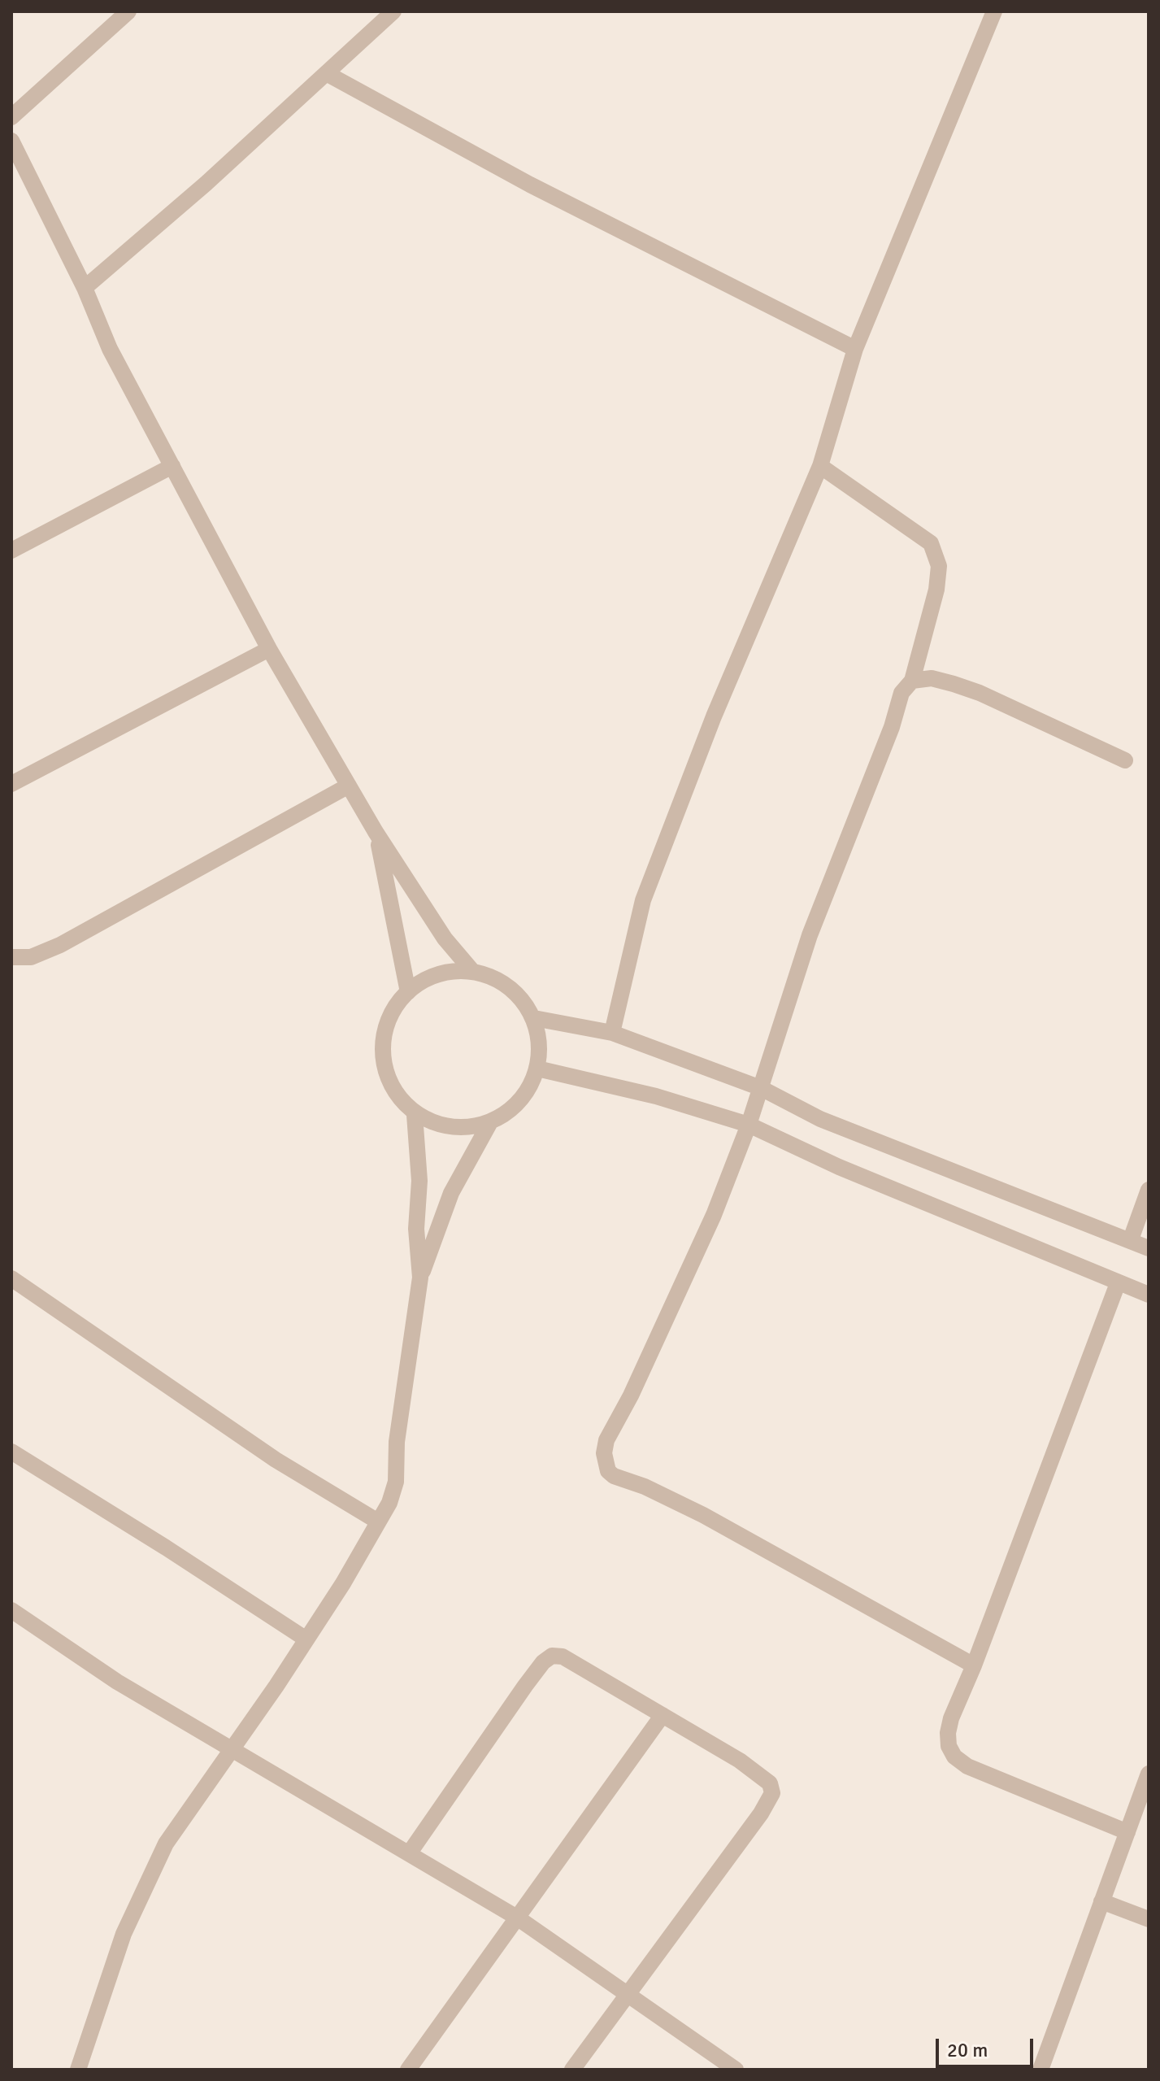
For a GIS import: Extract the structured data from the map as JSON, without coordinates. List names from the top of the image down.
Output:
{
  "scale_bar": "20 m"
}
